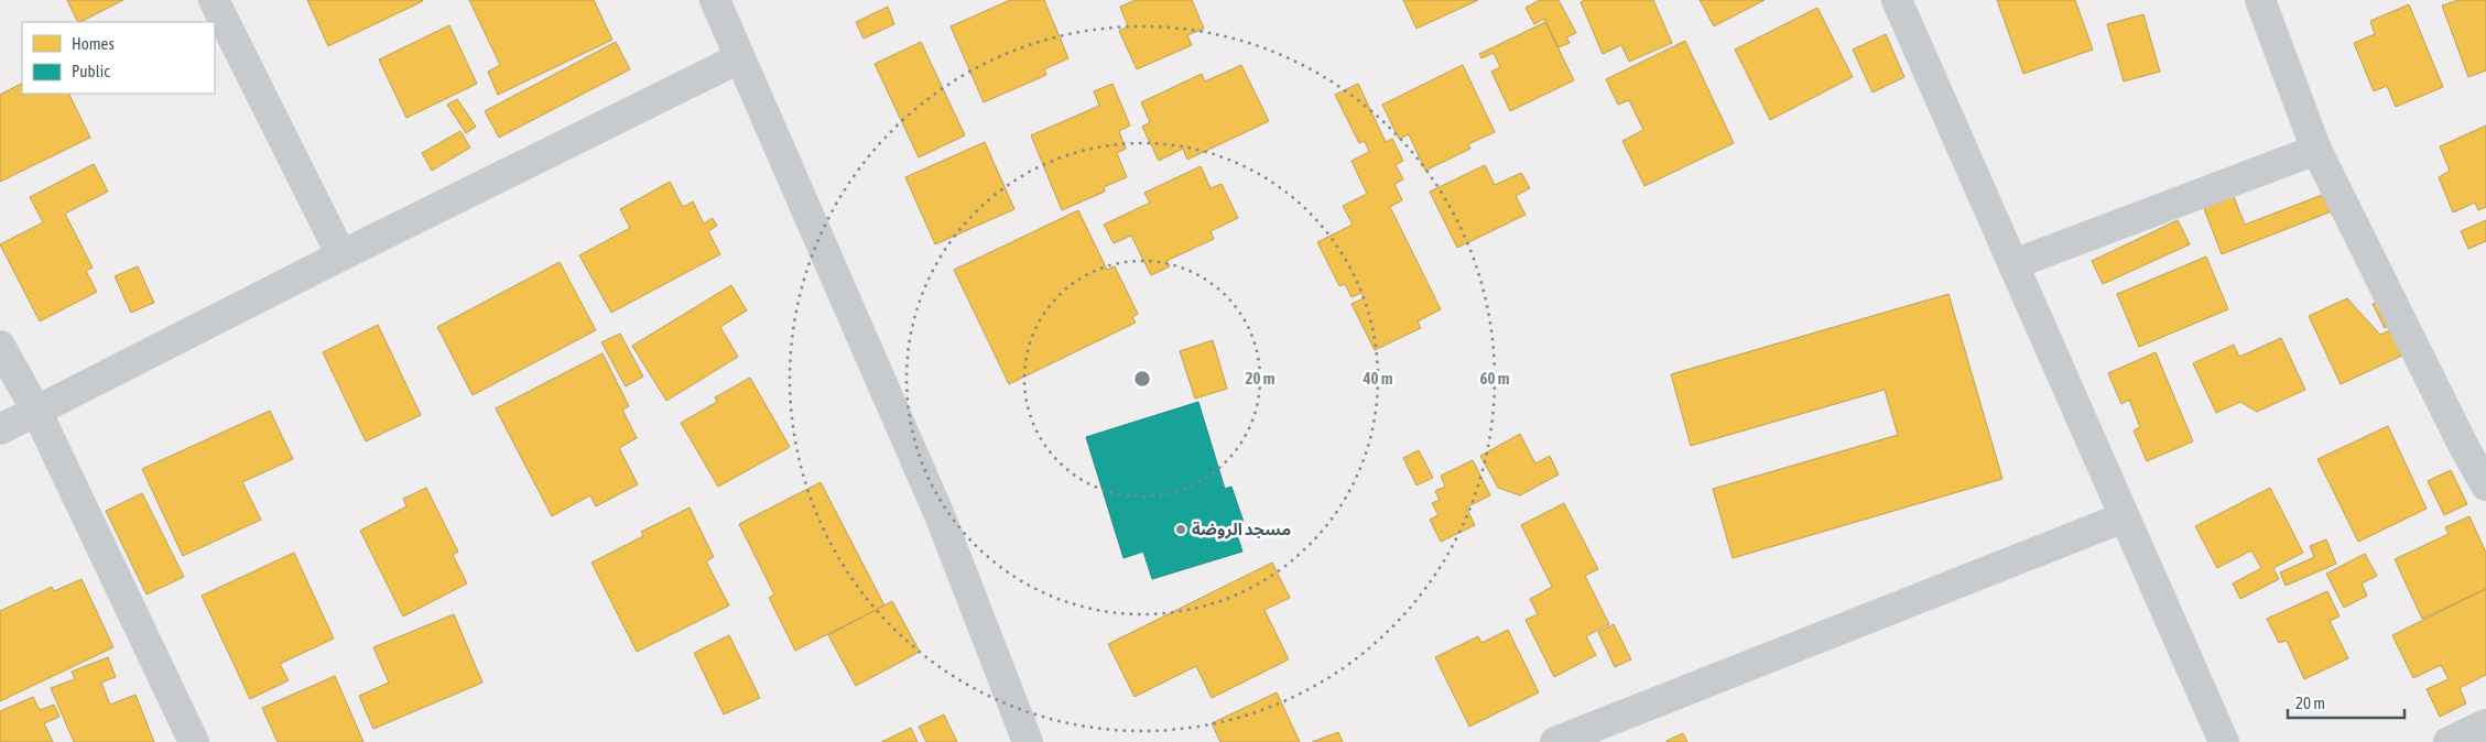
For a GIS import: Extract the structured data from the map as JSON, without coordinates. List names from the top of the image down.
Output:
{
  "places": ["مسجد الروضة"],
  "legend": ["Homes", "Public"],
  "scale_bar": "20 m",
  "rings": ["20 m", "40 m", "60 m"]
}
